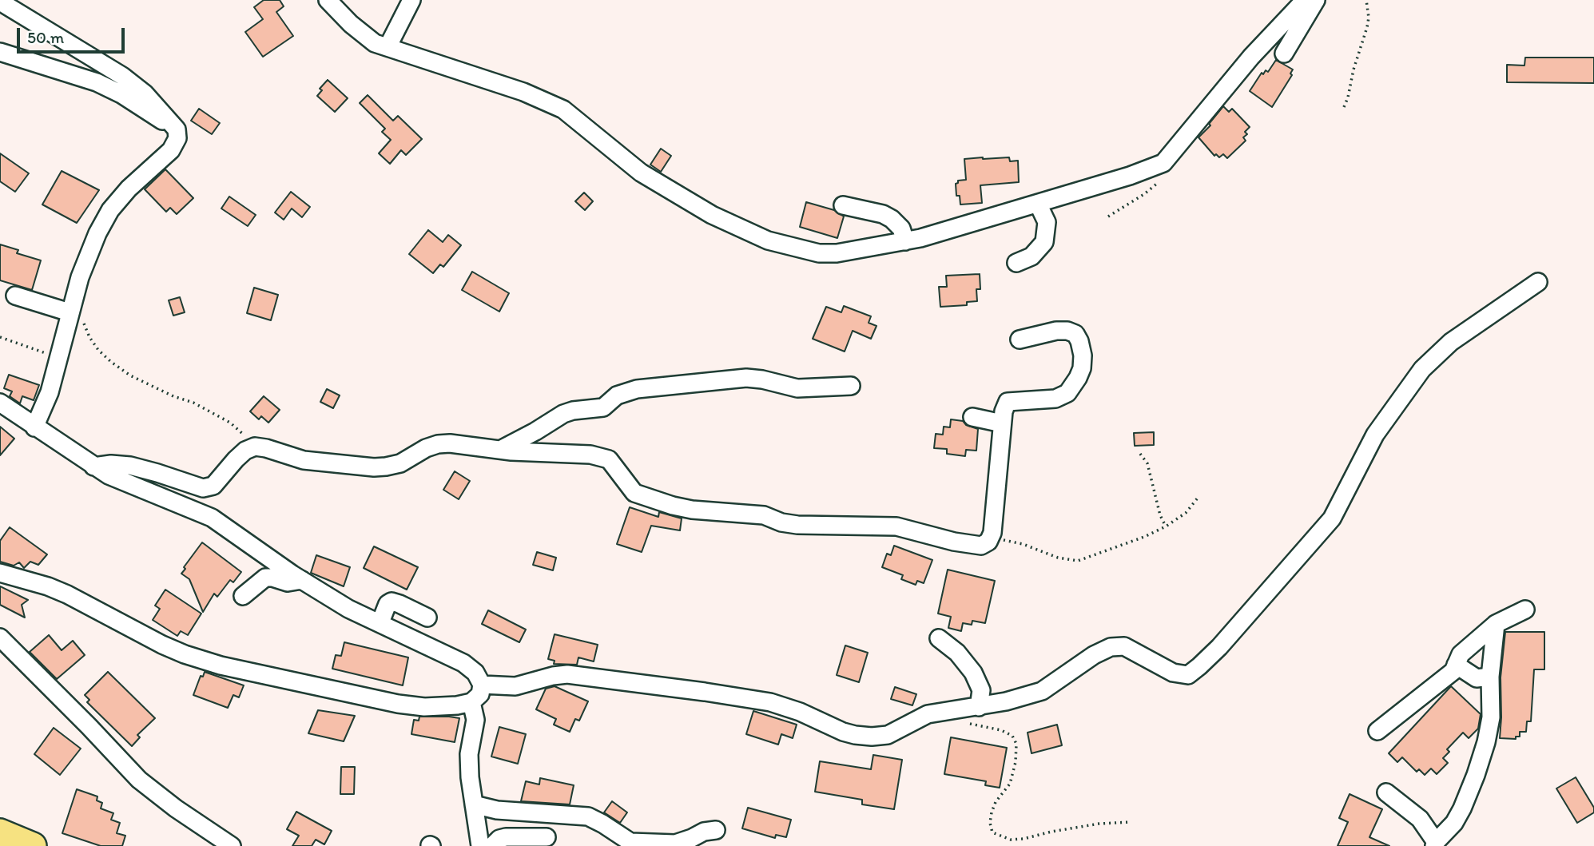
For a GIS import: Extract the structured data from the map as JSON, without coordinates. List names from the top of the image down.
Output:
{
  "scale_bar": "50 m"
}
